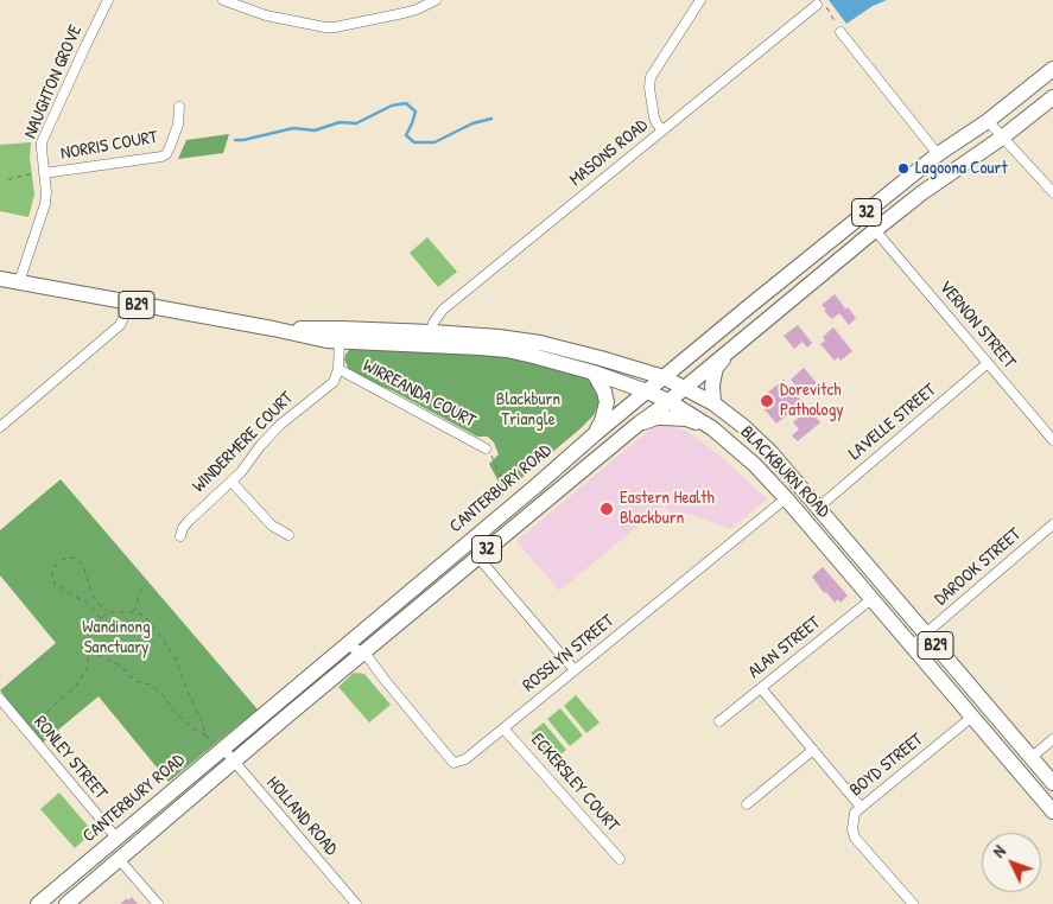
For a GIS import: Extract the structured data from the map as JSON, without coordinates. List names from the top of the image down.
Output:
{
  "streets": {
    "main road": [
      "32",
      "B29",
      "BLACKBURN ROAD",
      "CANTERBURY ROAD"
    ],
    "street": [
      "NAUGHTON GROVE",
      "NORRIS COURT",
      "MASONS ROAD",
      "VERNON STREET",
      "WIRREANDA COURT",
      "LAVELLE STREET",
      "WINDERMERE COURT",
      "DAROOK STREET",
      "ALAN STREET",
      "ROSSLYN STREET",
      "RONLEY STREET",
      "BOYD STREET",
      "ECKERSLEY COURT",
      "HOLLAND ROAD"
    ]
  },
  "crossings": [
    ["NAUGHTON GROVE", "NORRIS COURT"],
    ["NAUGHTON GROVE", "BLACKBURN ROAD"],
    ["MASONS ROAD", "BLACKBURN ROAD"],
    ["VERNON STREET", "LAVELLE STREET"],
    ["VERNON STREET", "CANTERBURY ROAD"],
    ["WIRREANDA COURT", "WINDERMERE COURT"],
    ["LAVELLE STREET", "BLACKBURN ROAD"],
    ["BLACKBURN ROAD", "CANTERBURY ROAD"],
    ["BLACKBURN ROAD", "DAROOK STREET"],
    ["BLACKBURN ROAD", "ALAN STREET"],
    ["BLACKBURN ROAD", "ROSSLYN STREET"],
    ["BLACKBURN ROAD", "BOYD STREET"],
    ["CANTERBURY ROAD", "ROSSLYN STREET"],
    ["CANTERBURY ROAD", "RONLEY STREET"],
    ["CANTERBURY ROAD", "HOLLAND ROAD"],
    ["ROSSLYN STREET", "ECKERSLEY COURT"]
  ],
  "parks": ["Blackburn Triangle", "Wandinong Sanctuary"],
  "places": ["Lagoona Court", "Dorevitch Pathology", "Eastern Health Blackburn"],
  "north": "top left"
}
